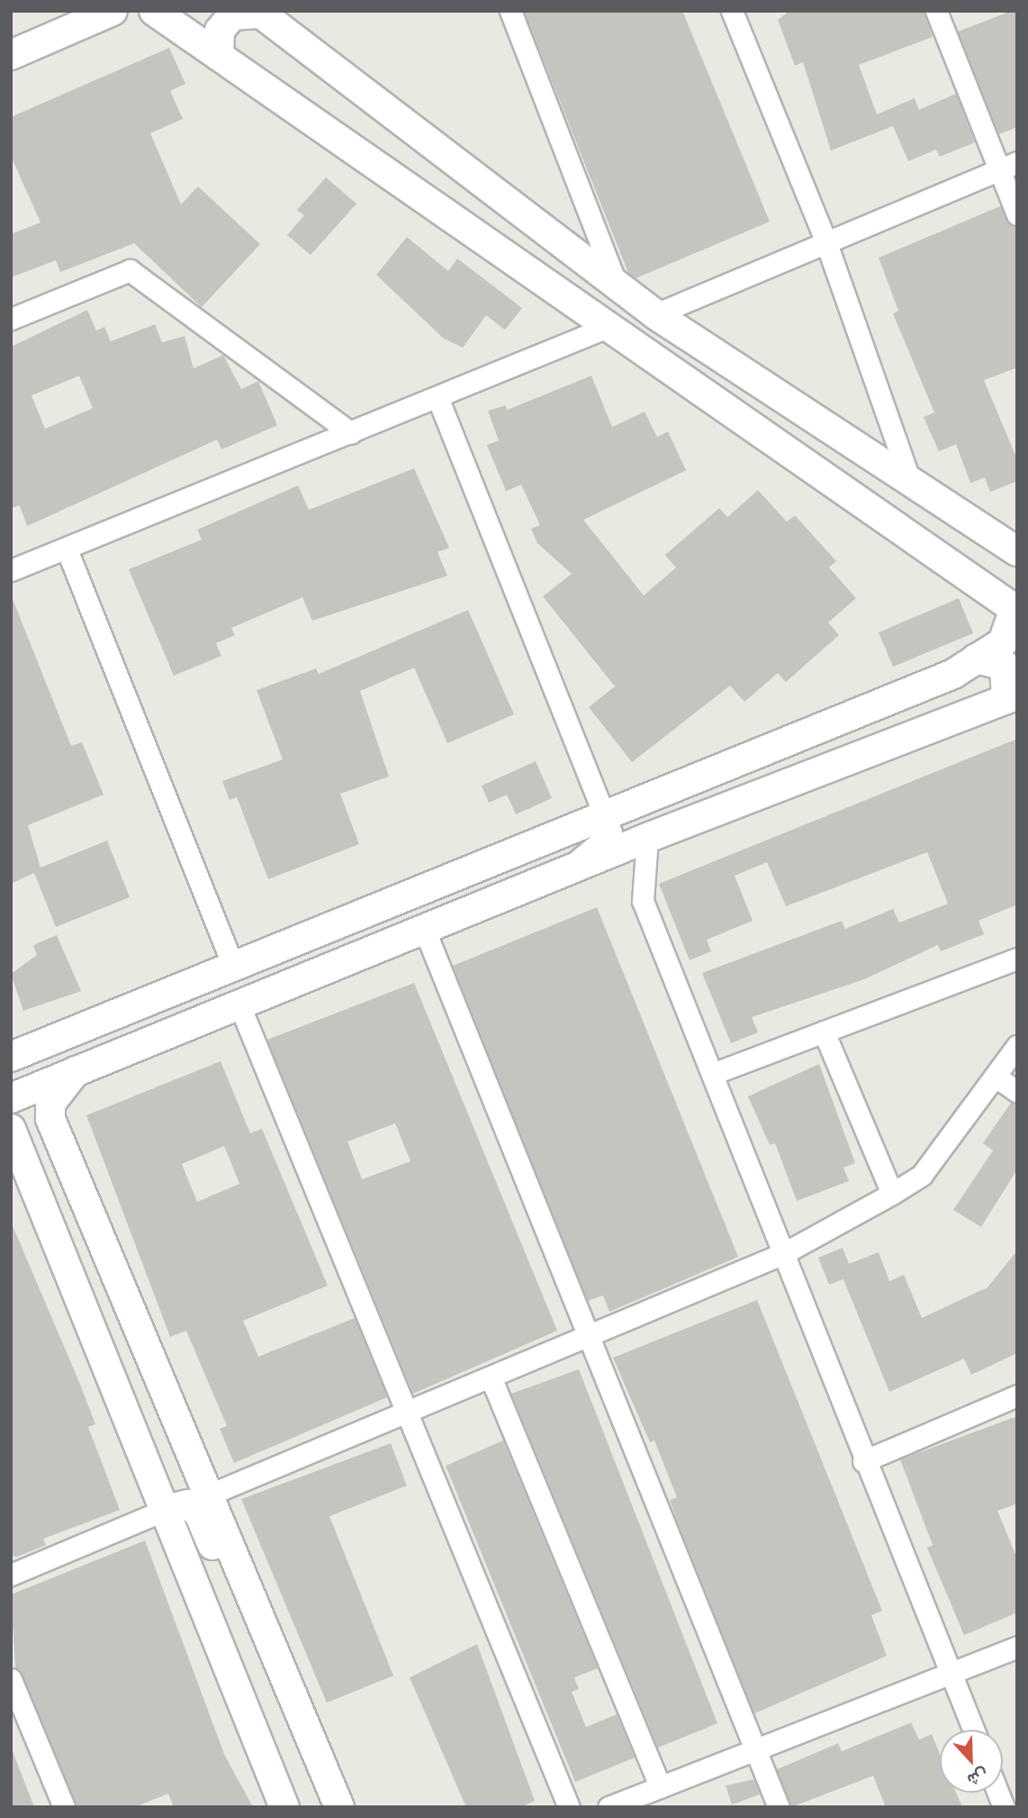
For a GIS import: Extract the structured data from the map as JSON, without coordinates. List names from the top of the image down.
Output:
{
  "north": "bottom"
}
